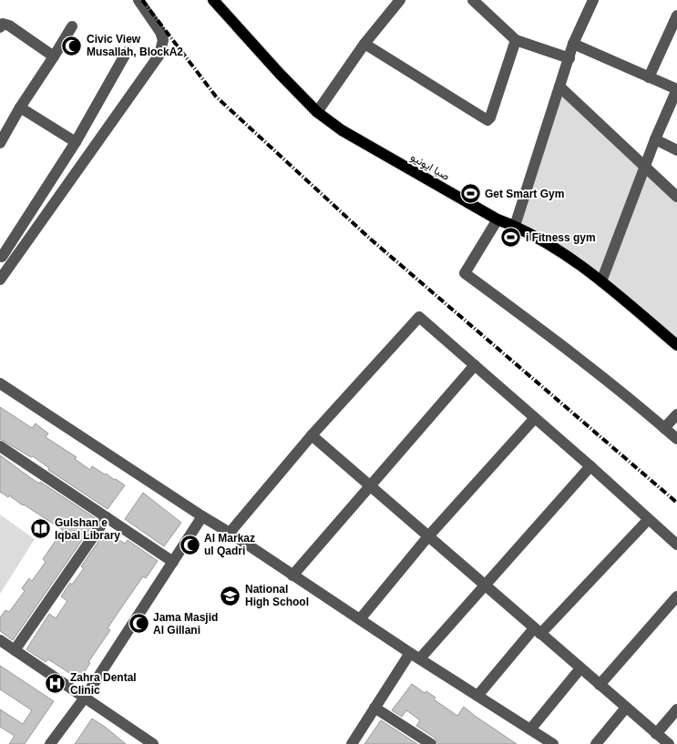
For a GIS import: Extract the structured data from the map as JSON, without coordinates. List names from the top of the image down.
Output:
{
  "streets": {
    "main road": ["صبا ایونیو"]
  },
  "places": {
    "mosque": ["Civic View Musallah, BlockA2", "Al Markaz ul Qadri", "Jama Masjid Al Gillani"],
    "sports": ["Get Smart Gym", "i Fitness gym"],
    "library": ["Gulshan e Iqbal Library"],
    "school or university": ["National High School"],
    "hospital": ["Zahra Dental Clinic"]
  }
}
